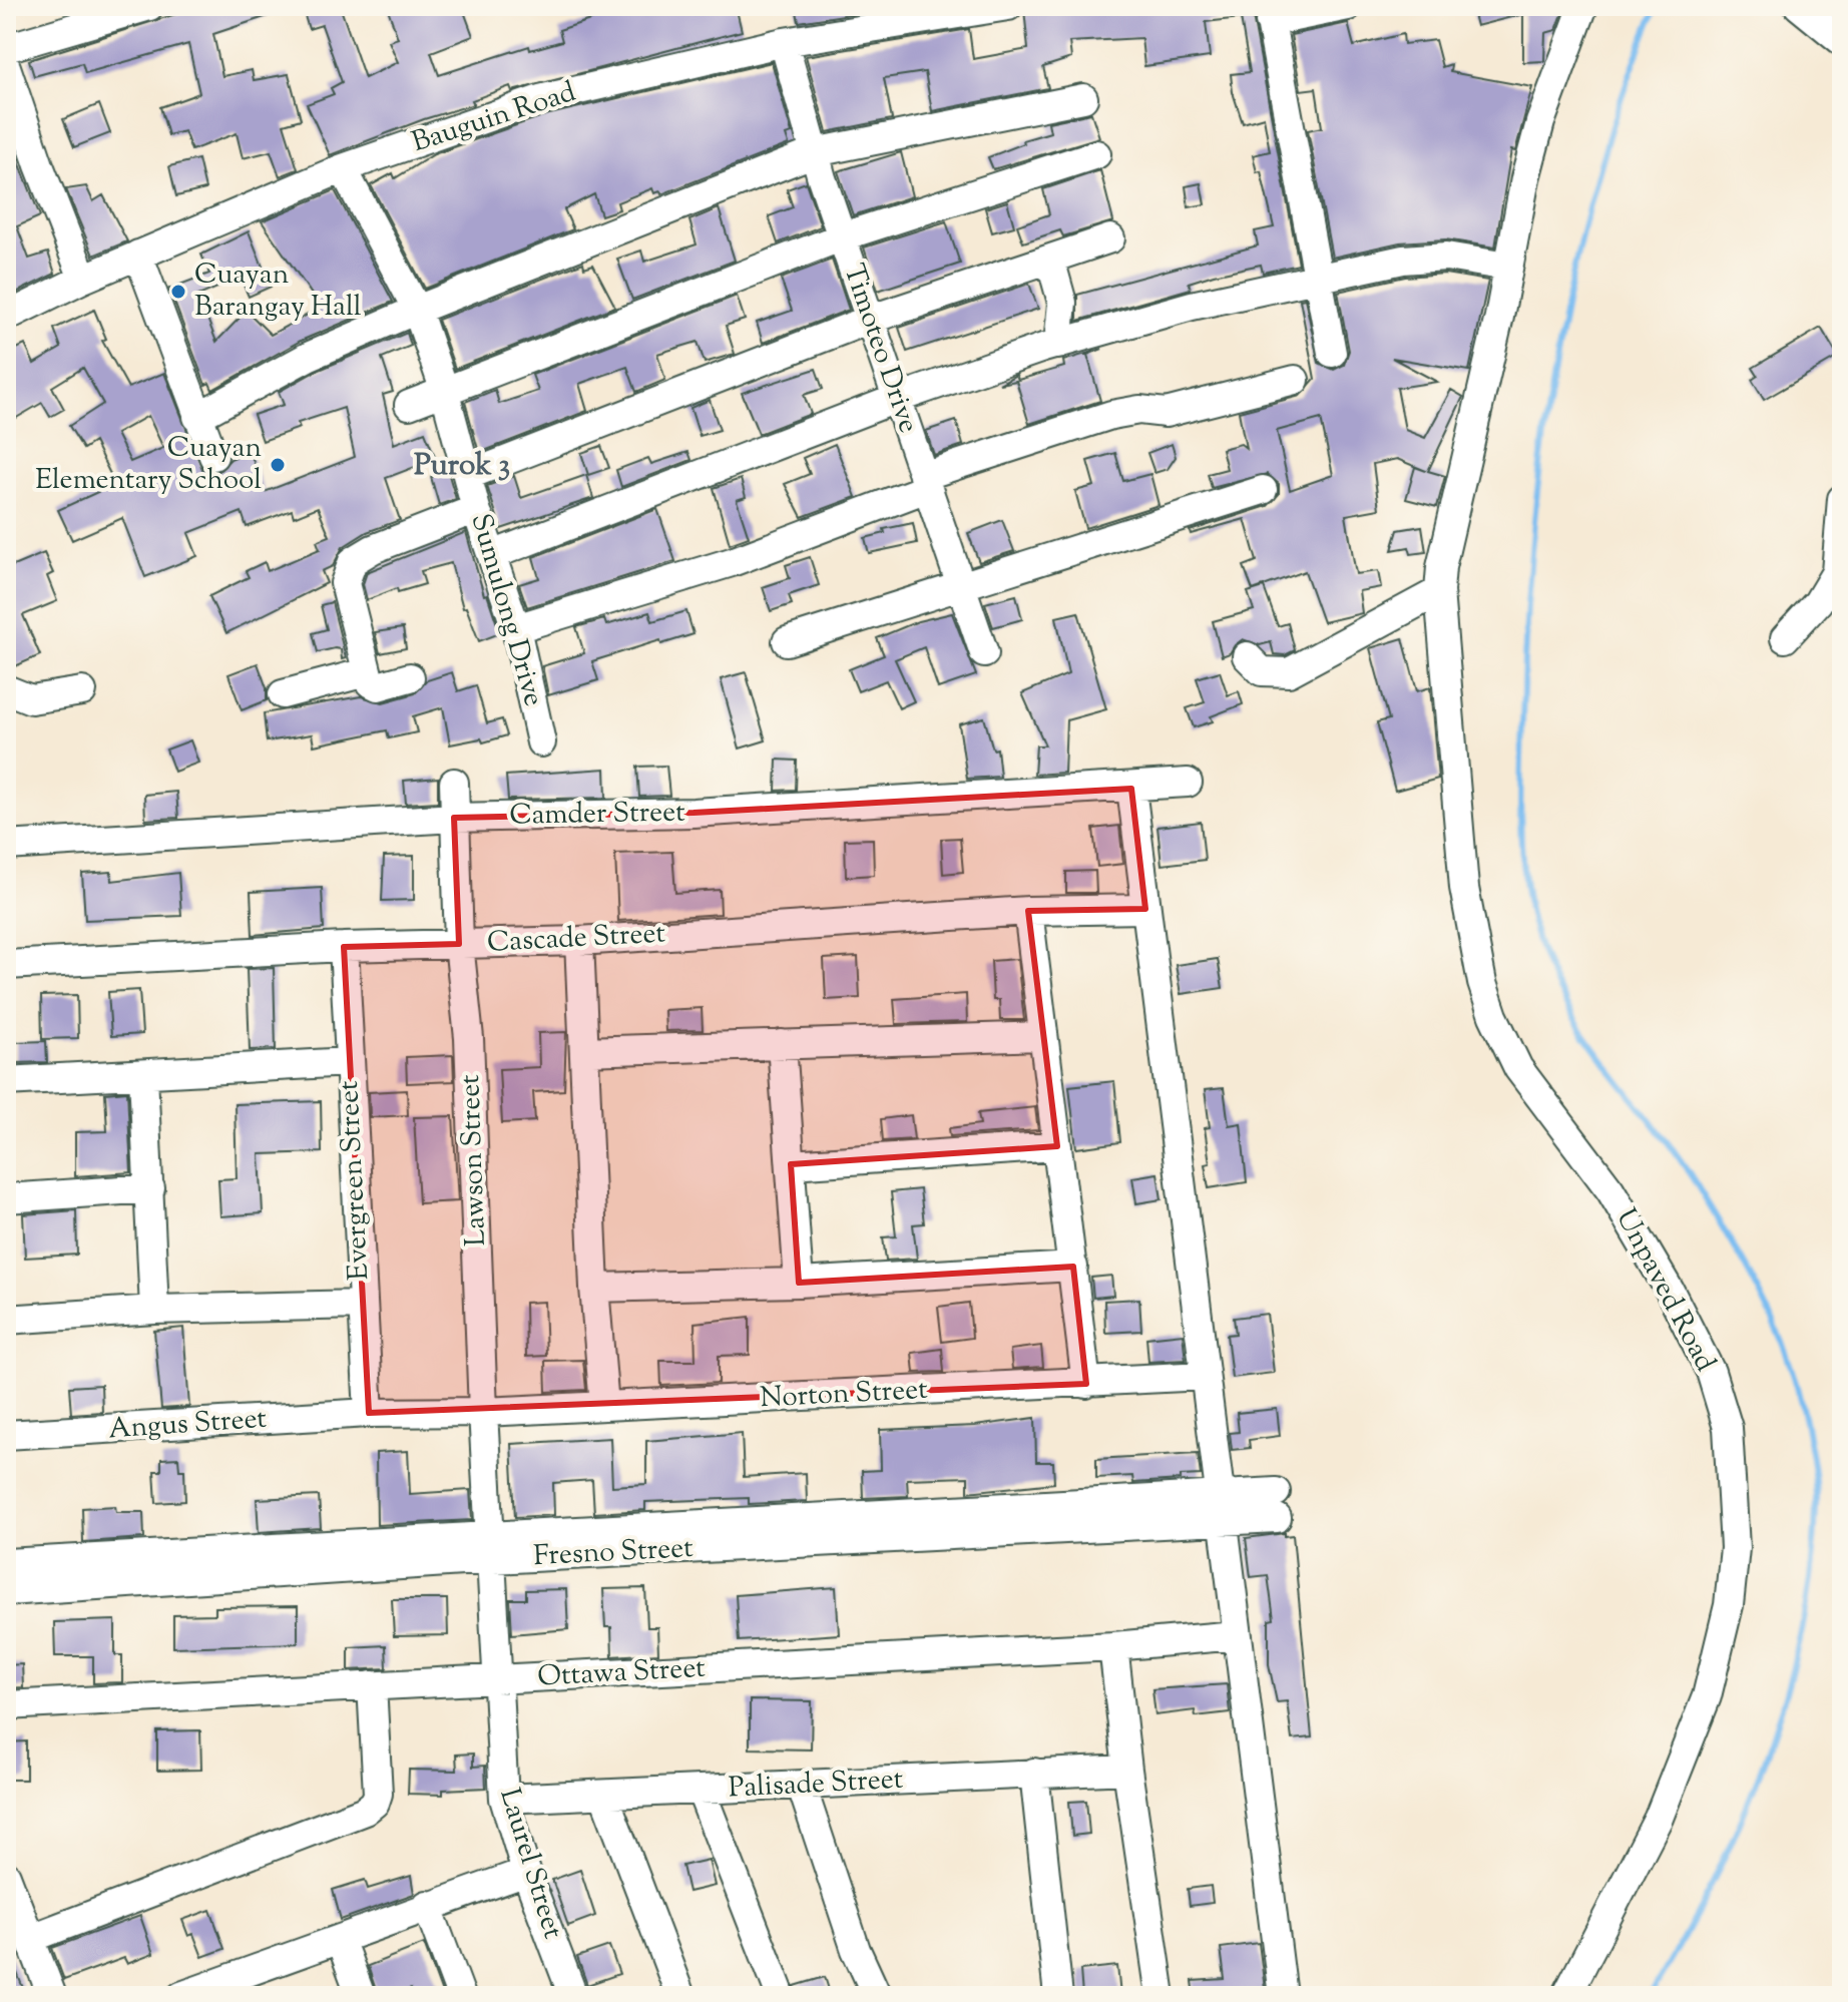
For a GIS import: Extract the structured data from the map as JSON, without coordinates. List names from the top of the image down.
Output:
{
  "streets": {
    "street": [
      "Bauguin Road",
      "Timoteo Drive",
      "Sumulong Drive",
      "Camder Street",
      "Cascade Street",
      "Lawson Street",
      "Evergreen Street",
      "Unpaved Road",
      "Norton Street",
      "Angus Street",
      "Fresno Street",
      "Ottawa Street",
      "Palisade Street",
      "Laurel Street"
    ]
  },
  "crossings": [
    ["Bauguin Road", "Timoteo Drive"],
    ["Bauguin Road", "Sumulong Drive"],
    ["Camder Street", "Lawson Street"],
    ["Cascade Street", "Lawson Street"],
    ["Cascade Street", "Evergreen Street"],
    ["Lawson Street", "Norton Street"],
    ["Lawson Street", "Angus Street"],
    ["Lawson Street", "Fresno Street"],
    ["Lawson Street", "Laurel Street"],
    ["Evergreen Street", "Angus Street"],
    ["Norton Street", "Angus Street"],
    ["Fresno Street", "Laurel Street"],
    ["Ottawa Street", "Laurel Street"],
    ["Palisade Street", "Laurel Street"]
  ],
  "districts": ["Purok 3"],
  "places": ["Cuayan Barangay Hall", "Cuayan Elementary School"]
}
